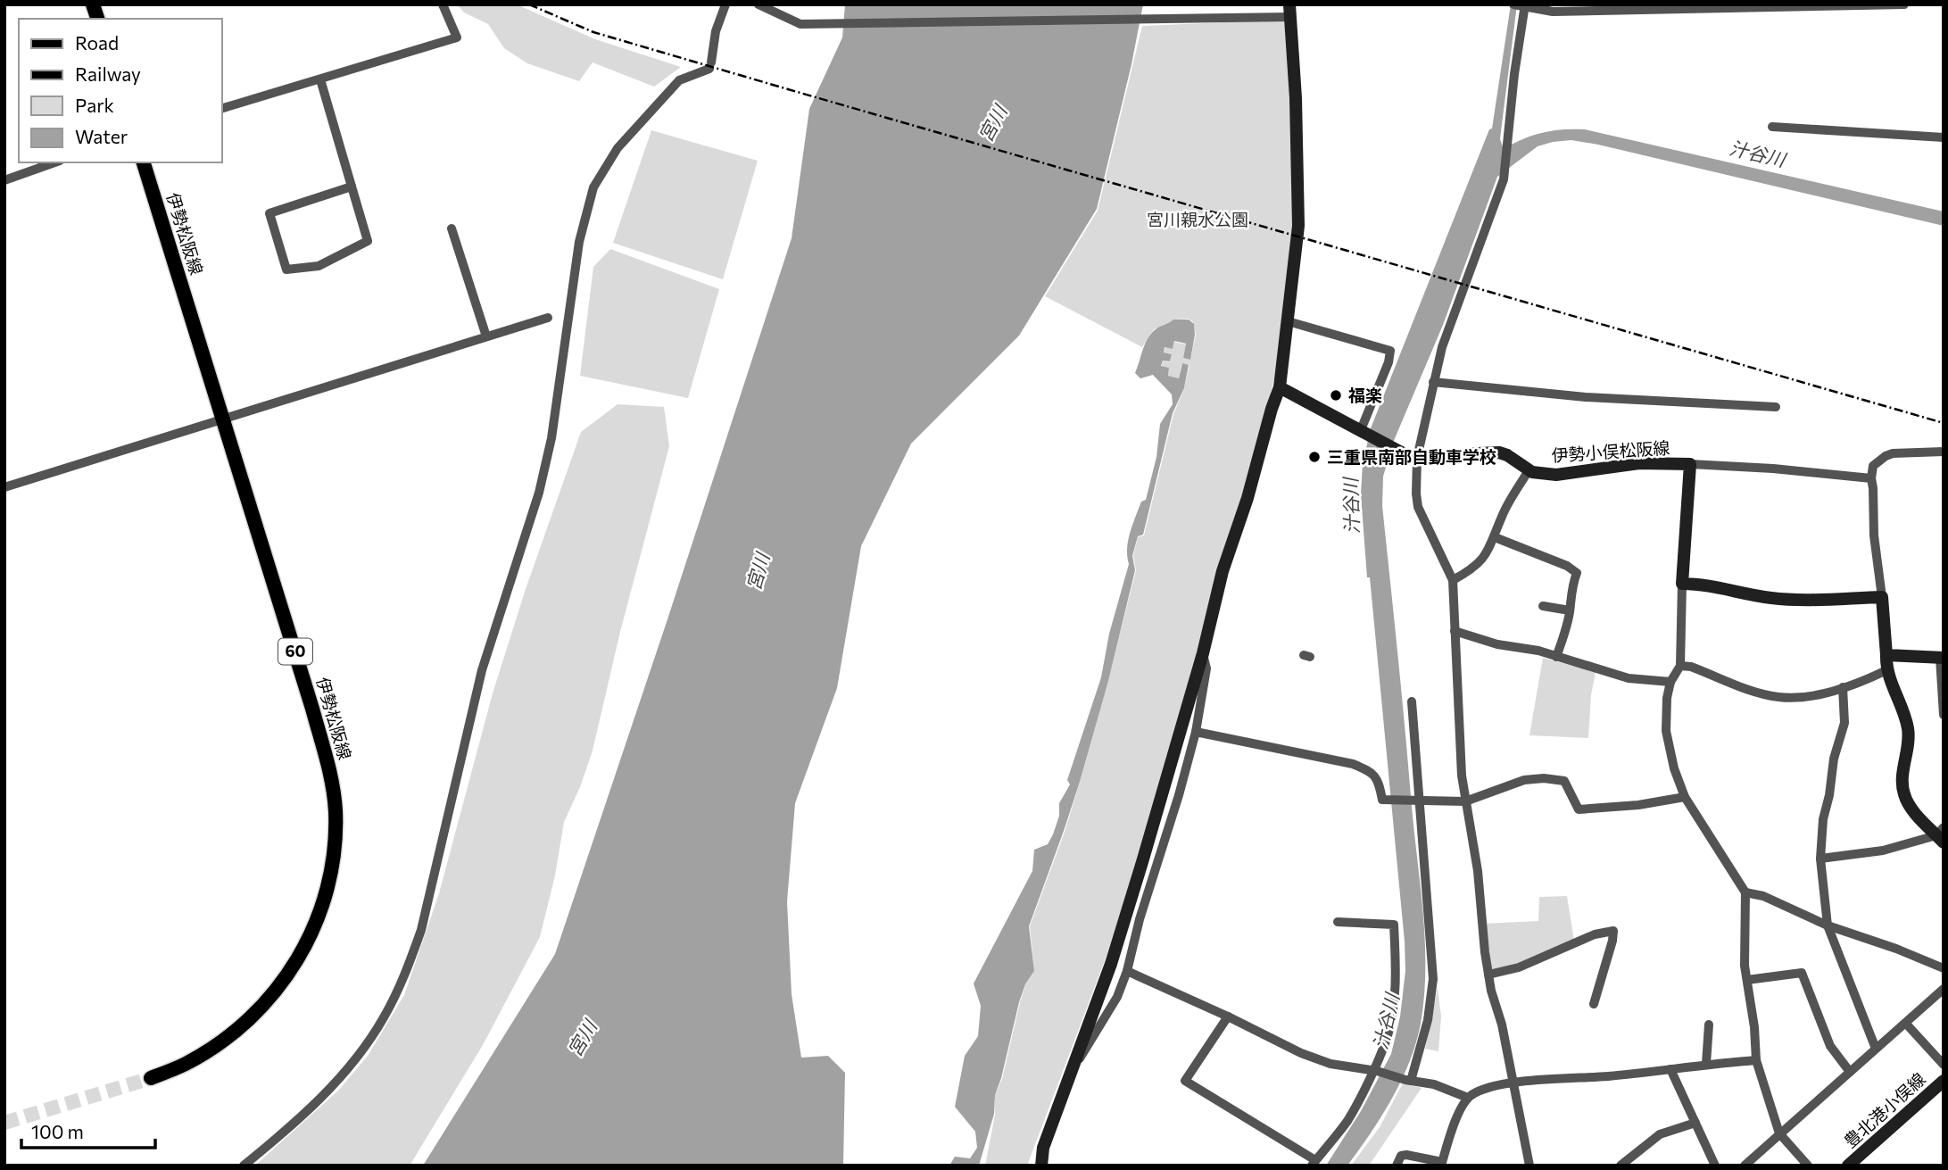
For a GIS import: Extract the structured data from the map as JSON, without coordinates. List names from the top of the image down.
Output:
{
  "streets": {
    "main road": [
      "伊勢松阪線",
      "伊勢小俣松阪線",
      "60",
      "豊北港小俣線"
    ]
  },
  "water": ["宮川", "汁谷川"],
  "parks": ["宮川親水公園"],
  "places": ["福楽", "三重県南部自動車学校"],
  "legend": [
    "Road",
    "Railway",
    "Park",
    "Water"
  ],
  "scale_bar": "100 m"
}
